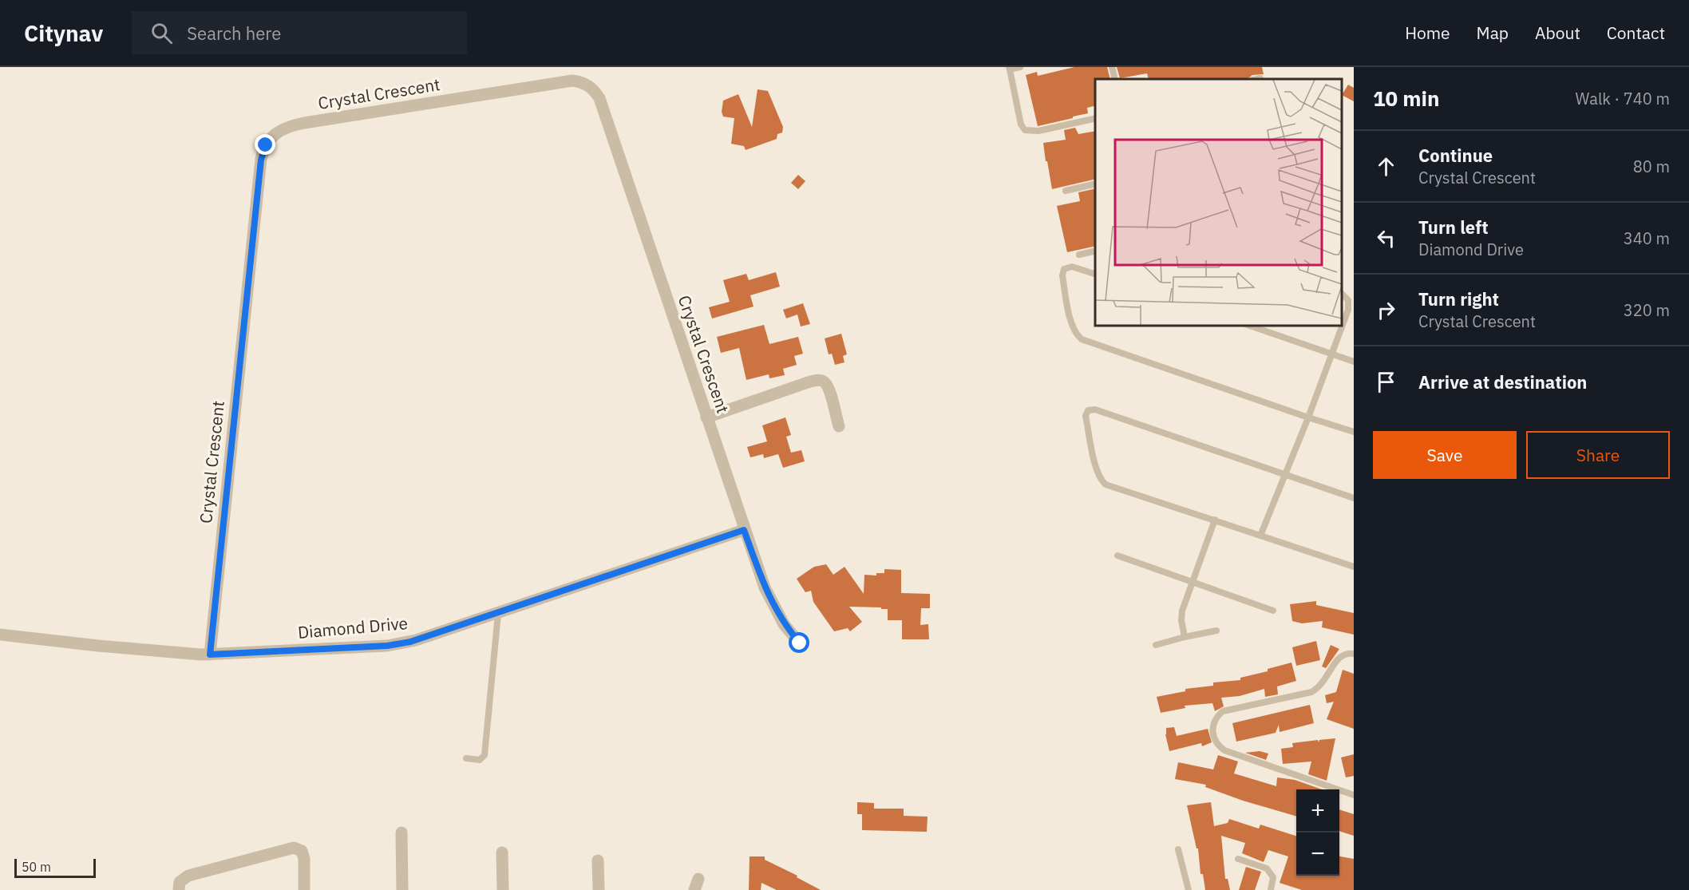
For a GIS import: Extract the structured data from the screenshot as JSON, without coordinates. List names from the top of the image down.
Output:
{
  "streets": {
    "street": ["Crystal Crescent", "Diamond Drive"]
  },
  "crossings": [
    ["Crystal Crescent", "Diamond Drive"]
  ],
  "scale_bar": "50 m",
  "page": {
    "header": "Citynav",
    "search": "Search here",
    "nav": [
      "Home",
      "Map",
      "About",
      "Contact"
    ],
    "heading": ["10 min", "Walk · 740 m"],
    "list": [
      ["Continue", "Crystal Crescent", "80 m"],
      ["Turn left", "Diamond Drive", "340 m"],
      ["Turn right", "Crystal Crescent", "320 m"],
      "Arrive at destination"
    ],
    "buttons": ["Save", "Share"],
    "map_buttons": ["+", "−"],
    "scale": "50 m"
  }
}
